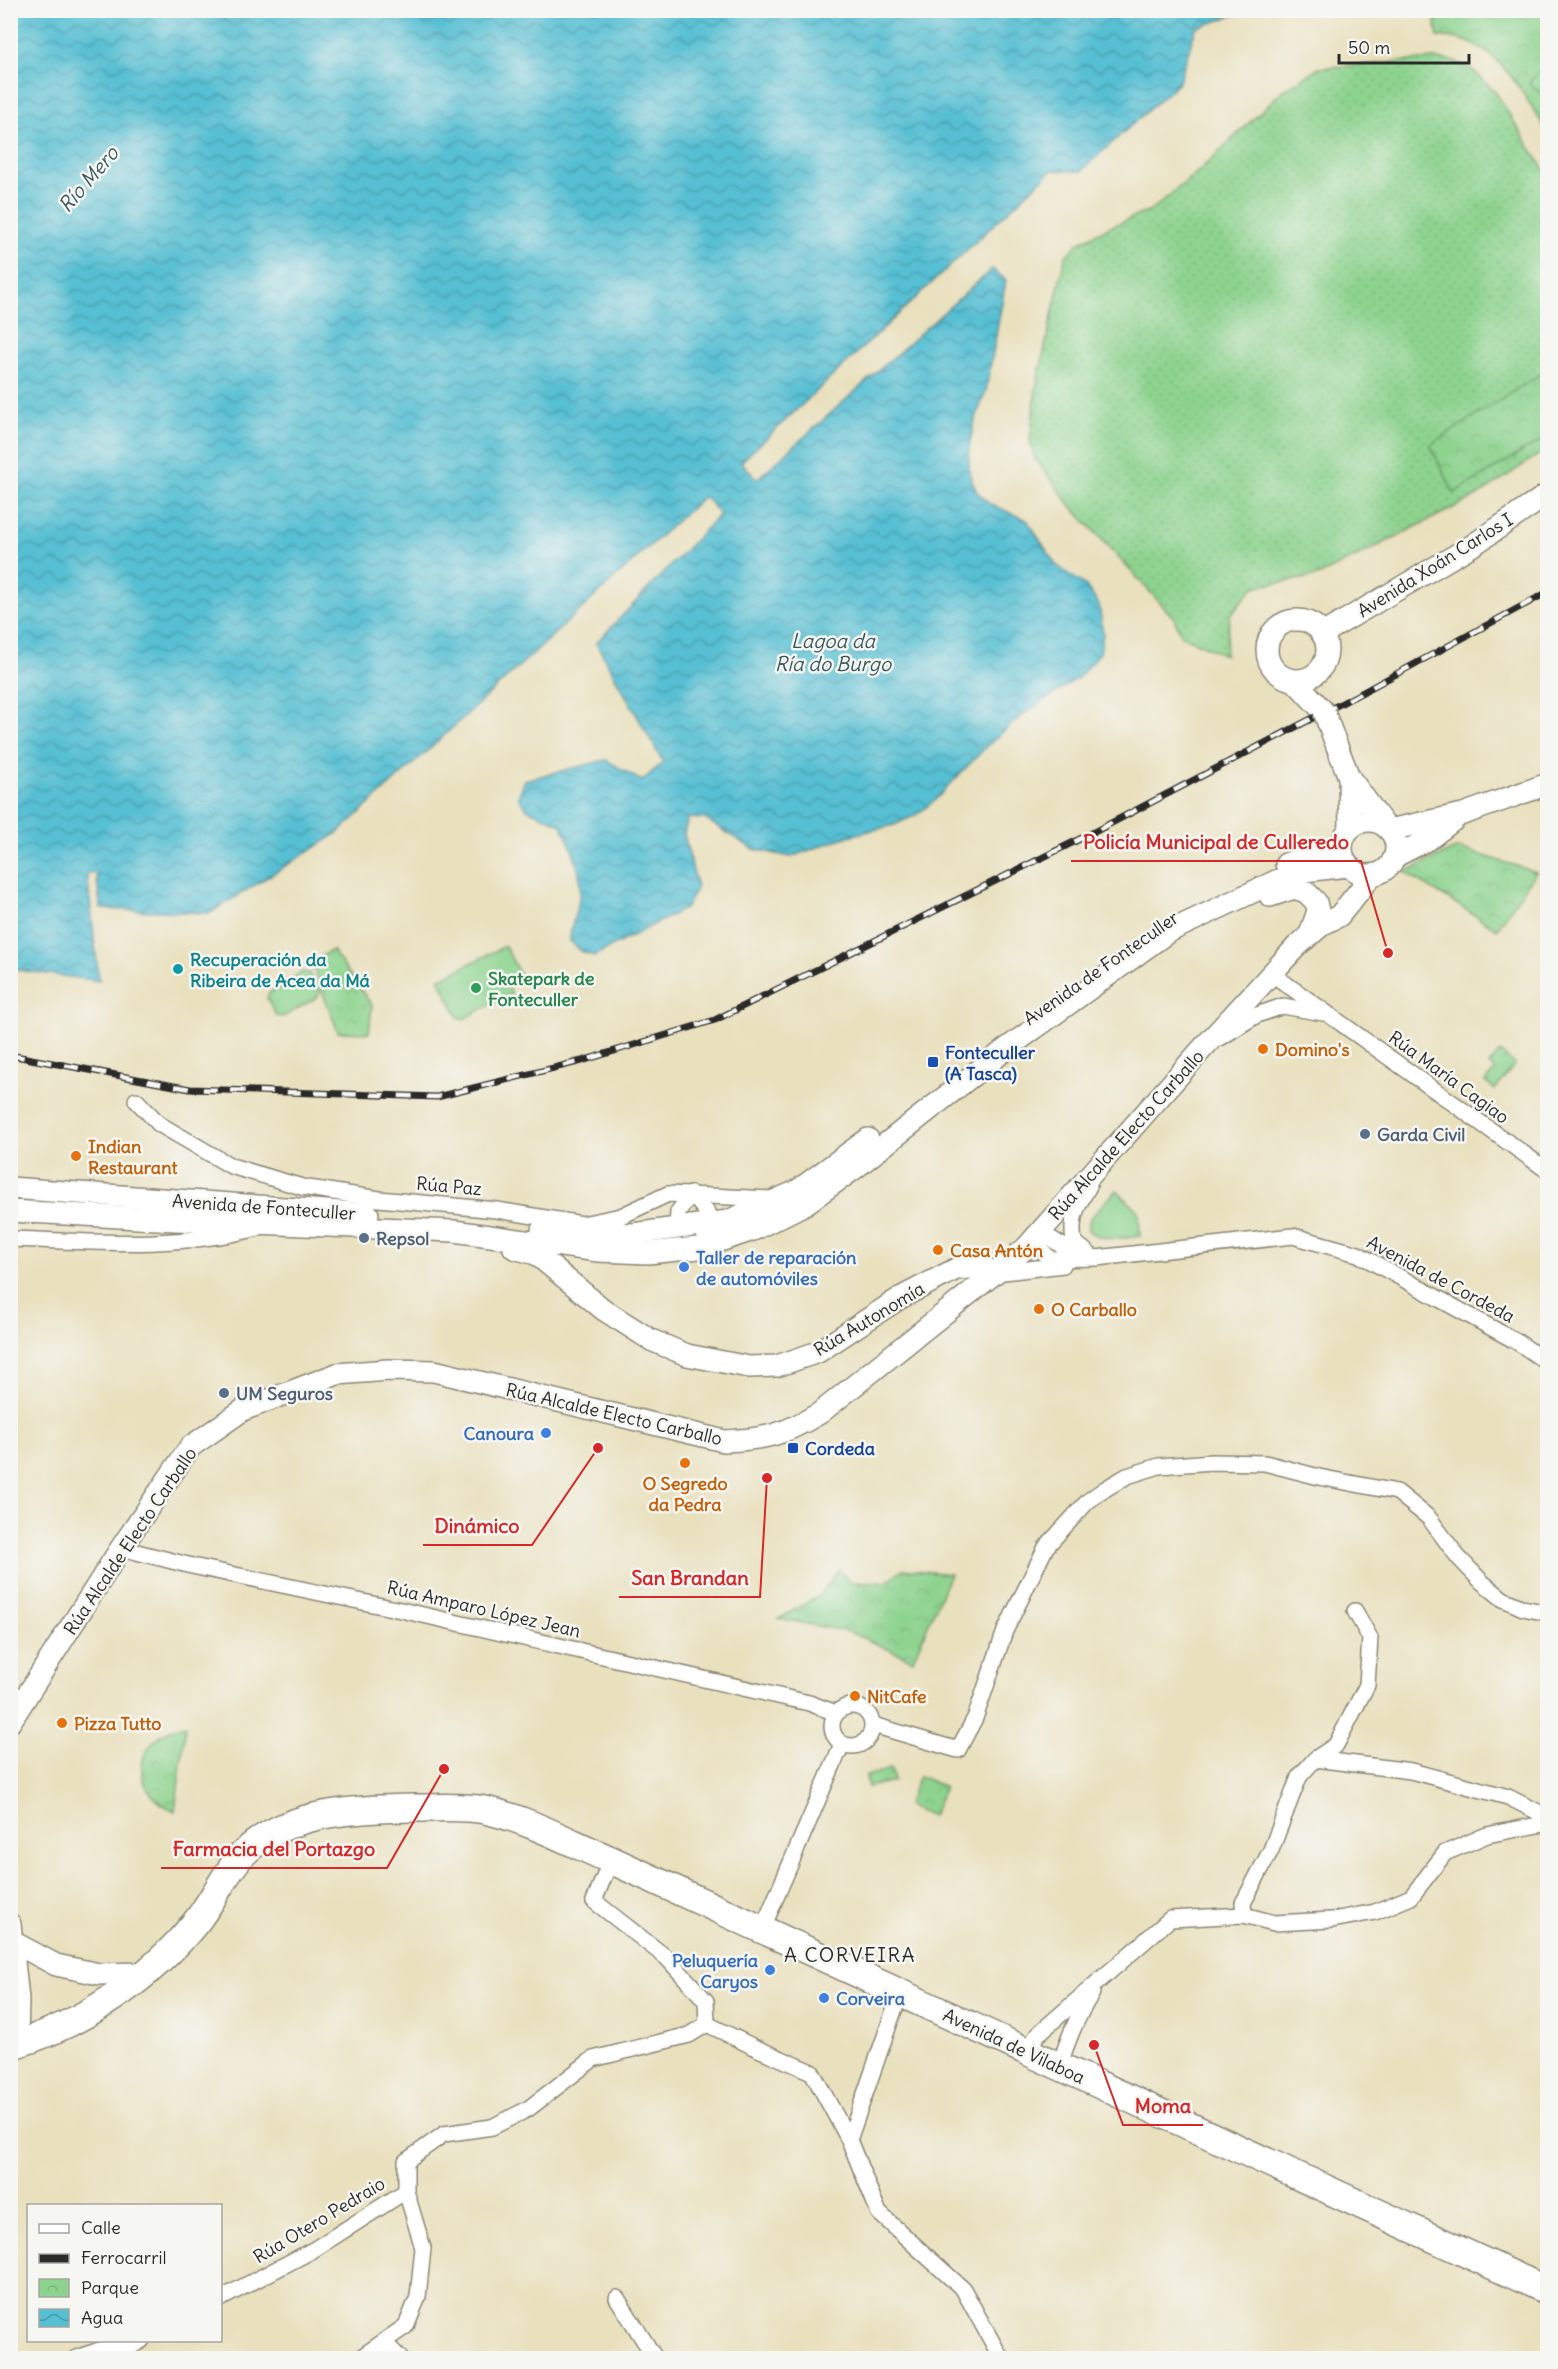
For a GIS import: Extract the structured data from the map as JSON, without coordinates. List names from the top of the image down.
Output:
{
  "streets": {
    "highway": ["Avenida de Vilaboa"],
    "street": [
      "Avenida Xoán Carlos I",
      "Avenida de Fonteculler",
      "Rúa María Cagiao",
      "Rúa Alcalde Electo Carballo",
      "Rúa Paz",
      "Avenida de Cordeda",
      "Rúa Autonomía",
      "Rúa Amparo López Jean",
      "Rúa Otero Pedraio"
    ]
  },
  "crossings": [
    ["Avenida de Fonteculler", "Rúa Alcalde Electo Carballo"],
    ["Avenida de Fonteculler", "Rúa Paz"],
    ["Avenida de Fonteculler", "Rúa Autonomía"],
    ["Rúa María Cagiao", "Rúa Alcalde Electo Carballo"],
    ["Rúa Alcalde Electo Carballo", "Avenida de Cordeda"],
    ["Rúa Alcalde Electo Carballo", "Rúa Autonomía"],
    ["Rúa Alcalde Electo Carballo", "Rúa Amparo López Jean"],
    ["Avenida de Cordeda", "Rúa Autonomía"]
  ],
  "districts": ["A CORVEIRA"],
  "water": ["Río Mero", "Lagoa da Ría do Burgo"],
  "places": {
    "other": [
      "Policía Municipal de Culleredo",
      "Recuperación da Ribeira de Acea da Má",
      "Skatepark de Fonteculler",
      "Domino's",
      "Garda Civil",
      "Indian Restaurant",
      "Repsol",
      "Casa Antón",
      "Taller de reparación de automóviles",
      "O Carballo",
      "UM Seguros",
      "Canoura",
      "Dinámico",
      "O Segredo da Pedra",
      "San Brandan",
      "NitCafe",
      "Pizza Tutto",
      "Farmacia del Portazgo",
      "Peluquería Caryos",
      "Corveira",
      "Moma"
    ],
    "transit": ["Fonteculler (A Tasca)", "Cordeda"]
  },
  "legend": [
    "Calle",
    "Ferrocarril",
    "Parque",
    "Agua"
  ],
  "scale_bar": "50 m"
}
